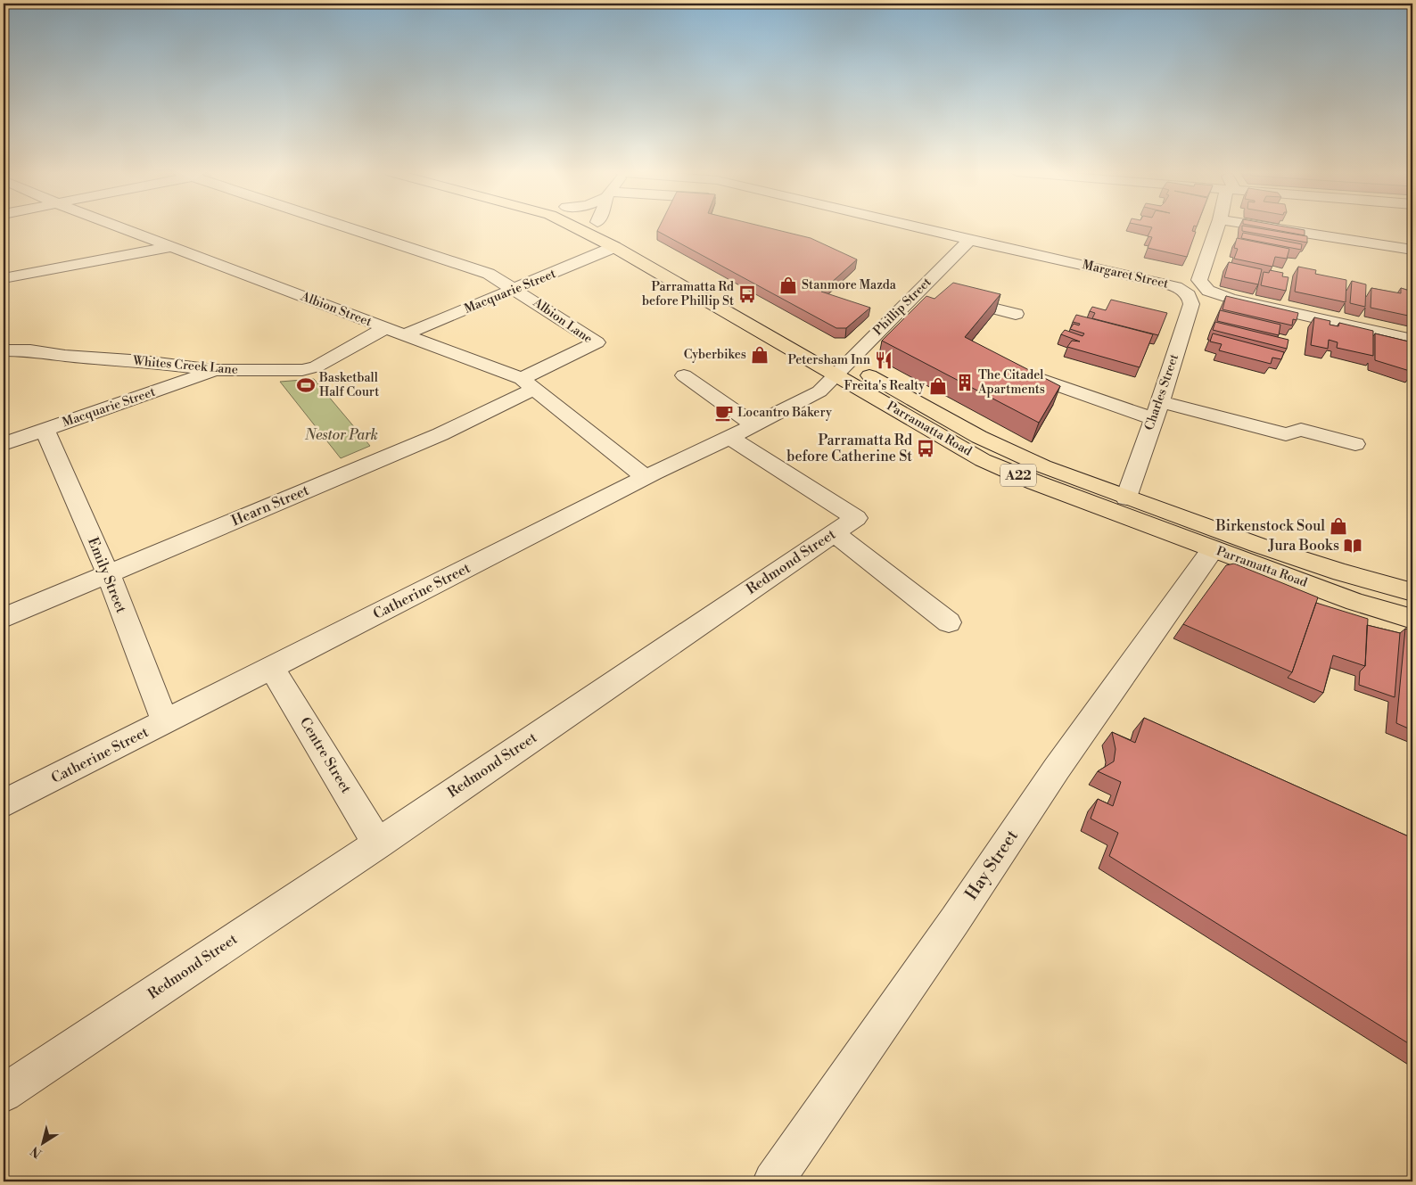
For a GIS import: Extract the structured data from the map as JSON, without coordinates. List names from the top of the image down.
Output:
{
  "streets": {
    "highway": ["Parramatta Road", "A22"],
    "street": [
      "Margaret Street",
      "Macquarie Street",
      "Phillip Street",
      "Albion Street",
      "Albion Lane",
      "Whites Creek Lane",
      "Charles Street",
      "Hearn Street",
      "Redmond Street",
      "Emily Street",
      "Catherine Street",
      "Centre Street",
      "Hay Street"
    ]
  },
  "crossings": [
    ["Margaret Street", "Phillip Street"],
    ["Margaret Street", "Charles Street"],
    ["Macquarie Street", "Albion Street"],
    ["Macquarie Street", "Albion Lane"],
    ["Macquarie Street", "Whites Creek Lane"],
    ["Macquarie Street", "Parramatta Road"],
    ["Macquarie Street", "Emily Street"],
    ["Phillip Street", "Parramatta Road"],
    ["Phillip Street", "Catherine Street"],
    ["Albion Street", "Albion Lane"],
    ["Albion Street", "Whites Creek Lane"],
    ["Albion Street", "Hearn Street"],
    ["Albion Street", "Catherine Street"],
    ["Albion Lane", "Hearn Street"],
    ["Charles Street", "Parramatta Road"],
    ["Parramatta Road", "Catherine Street"],
    ["Parramatta Road", "Hay Street"],
    ["Hearn Street", "Emily Street"],
    ["Redmond Street", "Catherine Street"],
    ["Redmond Street", "Centre Street"],
    ["Emily Street", "Catherine Street"],
    ["Catherine Street", "Centre Street"]
  ],
  "parks": ["Nestor Park"],
  "places": {
    "shop": [
      "Stanmore Mazda",
      "Cyberbikes",
      "Freita's Realty",
      "Birkenstock Soul"
    ],
    "bus stop": ["Parramatta Rd before Phillip St", "Parramatta Rd before Catherine St"],
    "restaurant": ["Petersham Inn"],
    "building": ["The Citadel Apartments"],
    "sports": ["Basketball Half Court"],
    "cafe": ["Locantro Bakery"],
    "library": ["Jura Books"]
  },
  "north": "bottom left"
}
